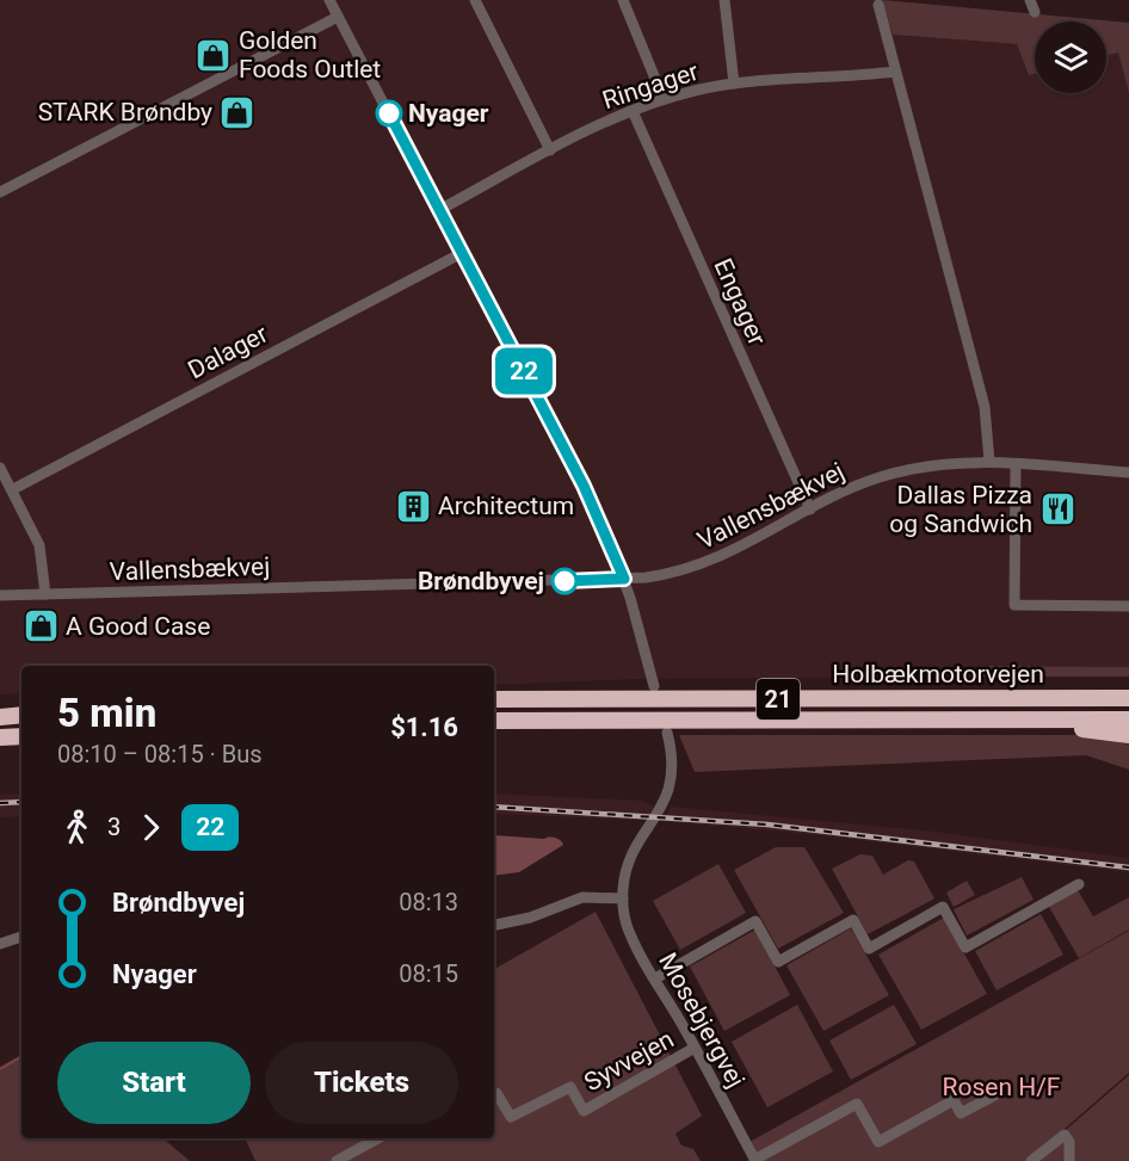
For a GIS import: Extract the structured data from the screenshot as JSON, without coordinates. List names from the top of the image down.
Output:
{
  "streets": {
    "highway": ["Holbækmotorvejen", "21"],
    "street": [
      "Ringager",
      "Engager",
      "Dalager",
      "Vallensbækvej",
      "Mosebjergvej",
      "Syvvejen"
    ]
  },
  "crossings": [
    ["Ringager", "Engager"],
    ["Engager", "Vallensbækvej"],
    ["Mosebjergvej", "Syvvejen"]
  ],
  "parks": ["Rosen H/F"],
  "places": {
    "shop": ["Golden Foods Outlet", "STARK Brøndby", "A Good Case"],
    "other": ["Nyager", "Brøndbyvej"],
    "building": ["Architectum"],
    "restaurant": ["Dallas Pizza og Sandwich"]
  },
  "lines": ["bus line 22"],
  "page": {
    "on_map": "22",
    "heading": ["5 min", "08:10 – 08:15 · Bus", "$1.16"],
    "legs": ["3", "22"],
    "list": [
      {
        "name": "Brøndbyvej",
        "value": "08:13"
      },
      {
        "name": "Nyager",
        "value": "08:15"
      }
    ],
    "buttons": ["Start", "Tickets"]
  }
}
